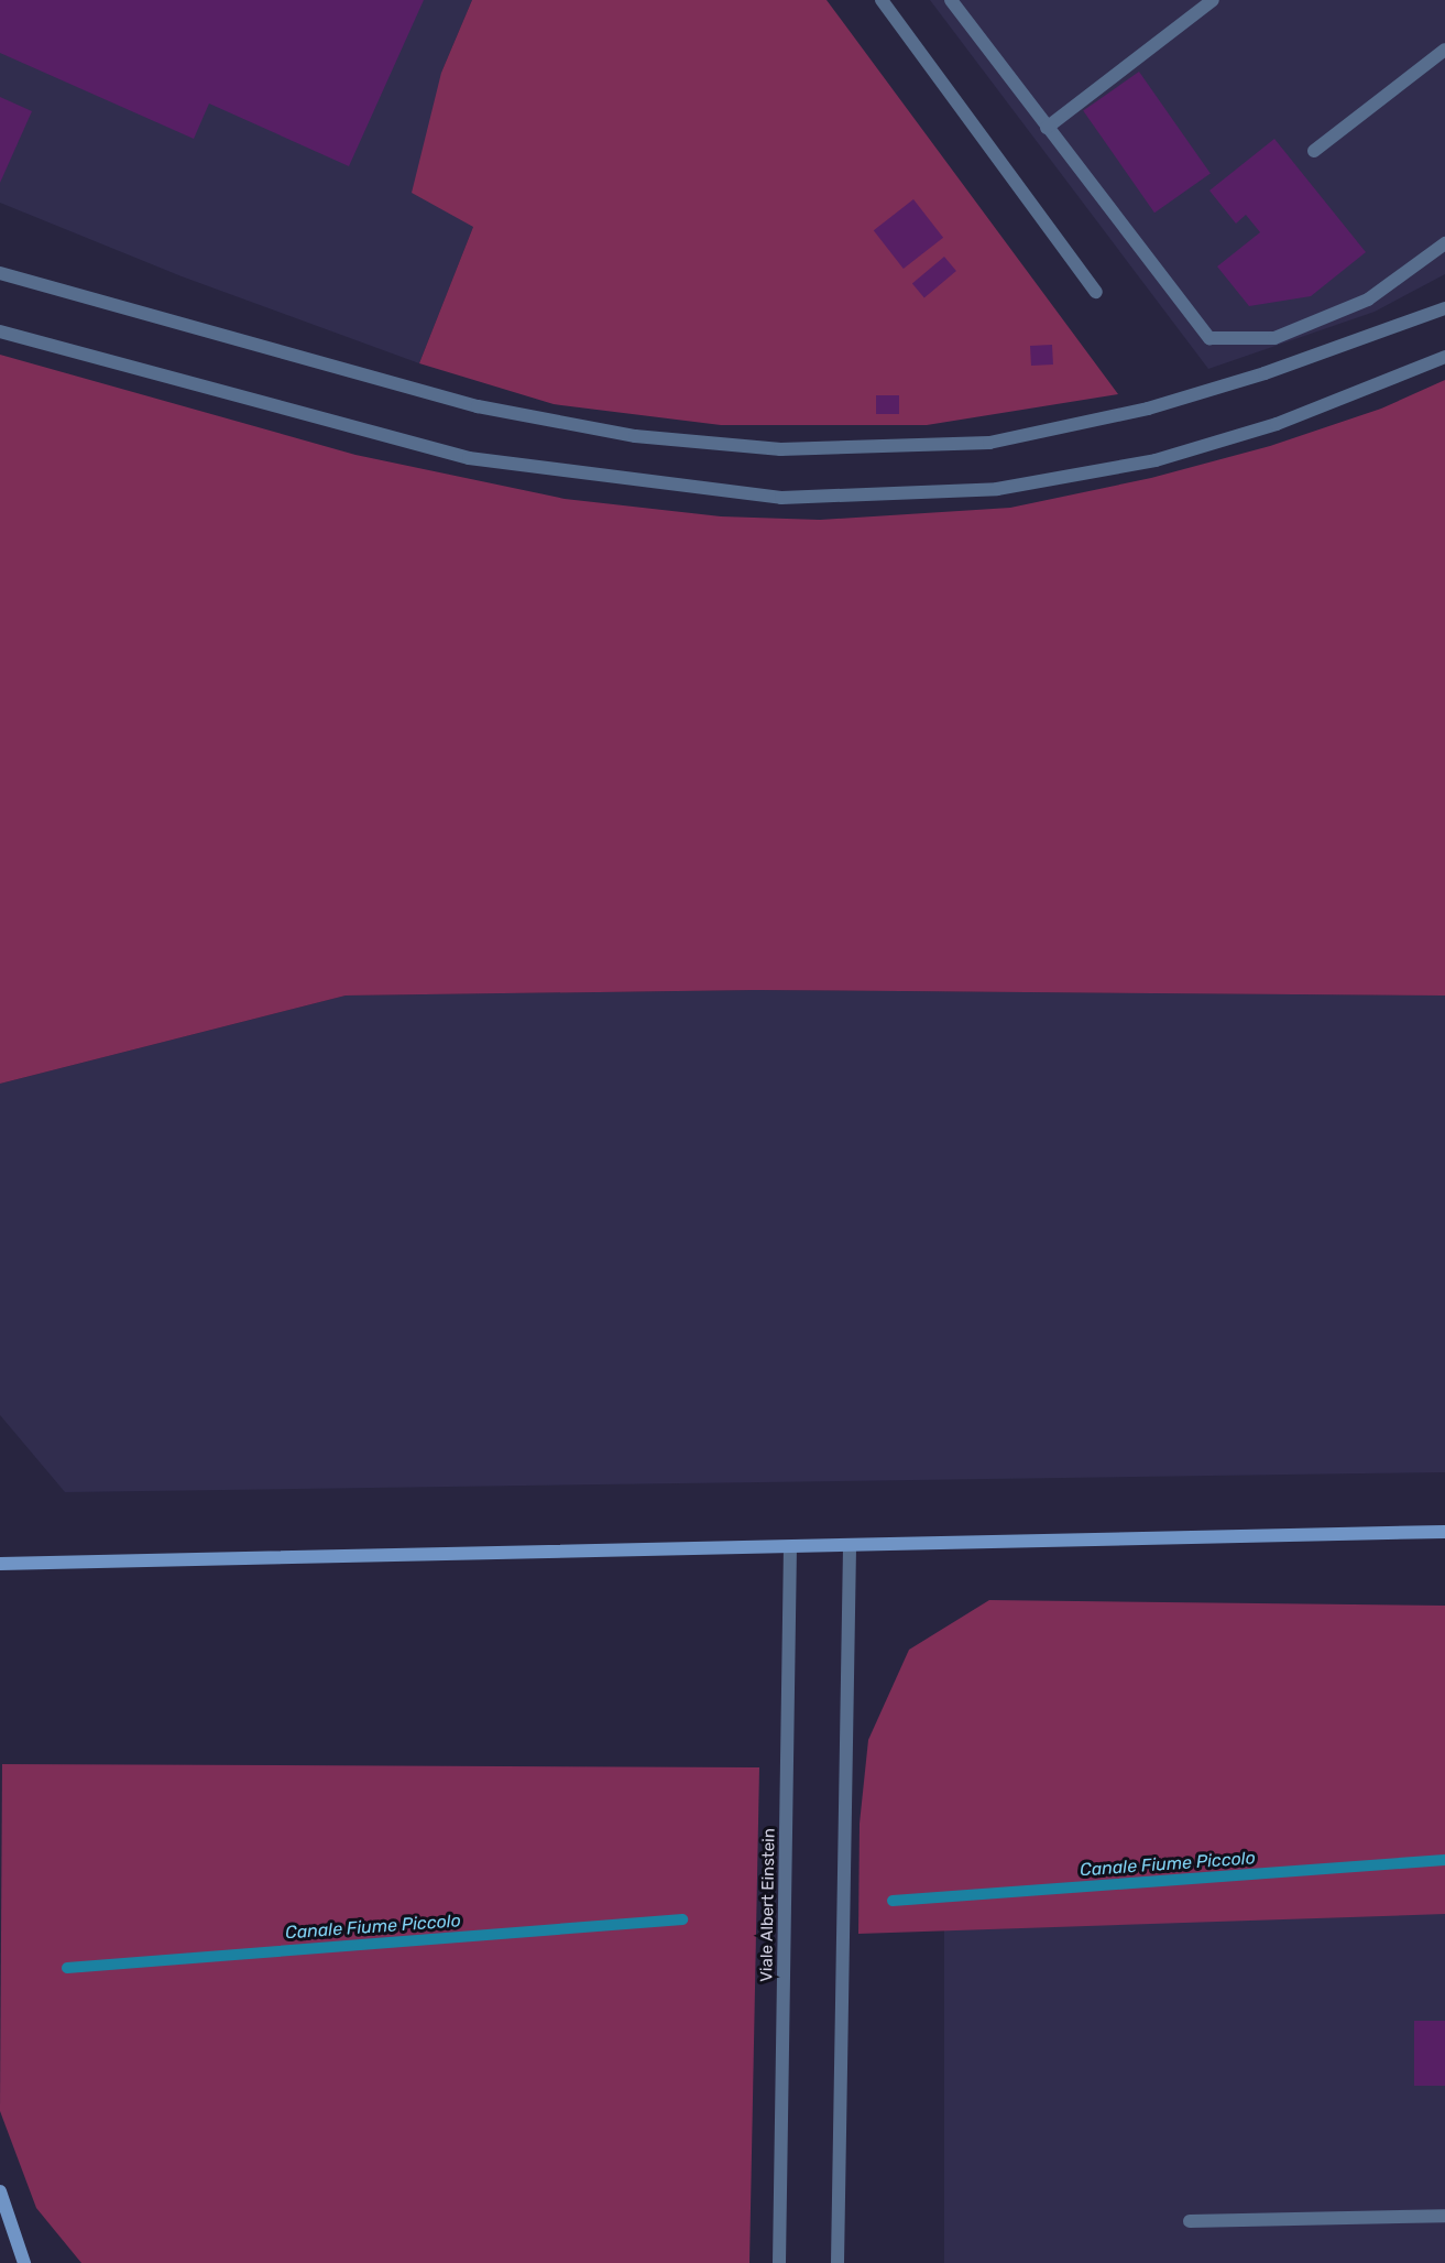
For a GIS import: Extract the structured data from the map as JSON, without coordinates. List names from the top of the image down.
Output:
{
  "streets": {
    "street": ["Viale Albert Einstein"]
  },
  "water": ["Canale Fiume Piccolo"]
}
